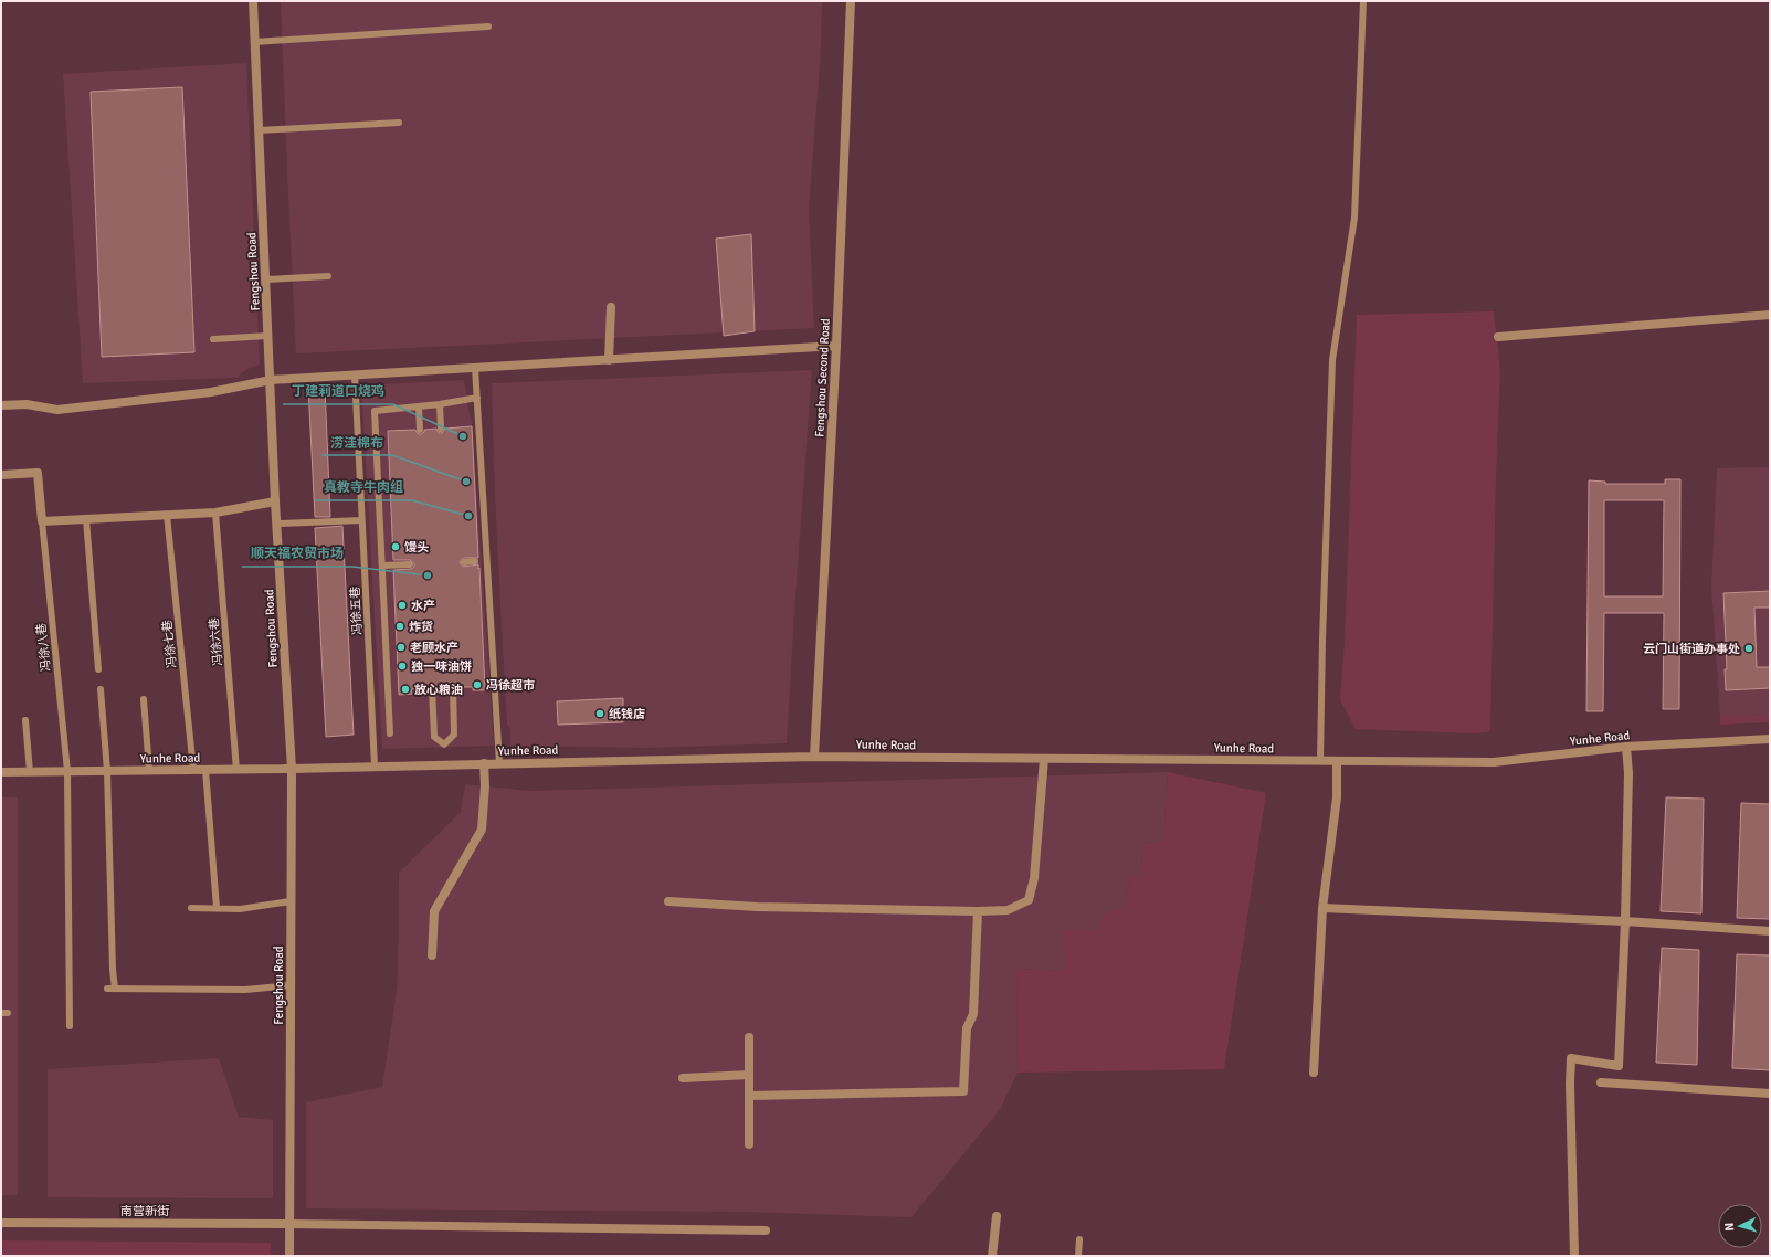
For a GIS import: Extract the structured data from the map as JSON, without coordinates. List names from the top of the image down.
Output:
{
  "streets": {
    "street": [
      "Fengshou Road",
      "Fengshou Second Road",
      "Yunhe Road",
      "南营新街"
    ],
    "lane": [
      "冯徐五巷",
      "冯徐六巷",
      "冯徐七巷",
      "冯徐八巷"
    ]
  },
  "crossings": [
    ["Fengshou Road", "Yunhe Road"],
    ["Fengshou Road", "南营新街"],
    ["Fengshou Second Road", "Yunhe Road"],
    ["冯徐五巷", "Yunhe Road"],
    ["冯徐六巷", "Yunhe Road"],
    ["冯徐七巷", "Yunhe Road"],
    ["冯徐八巷", "Yunhe Road"]
  ],
  "places": [
    "丁建莉道口烧鸡",
    "涝洼棉布",
    "真教寺牛肉组",
    "馒头",
    "顺天福农贸市场",
    "水产",
    "炸货",
    "老顾水产",
    "云门山街道办事处",
    "独一味油饼",
    "冯徐超市",
    "放心粮油",
    "纸钱店"
  ],
  "north": "left"
}
